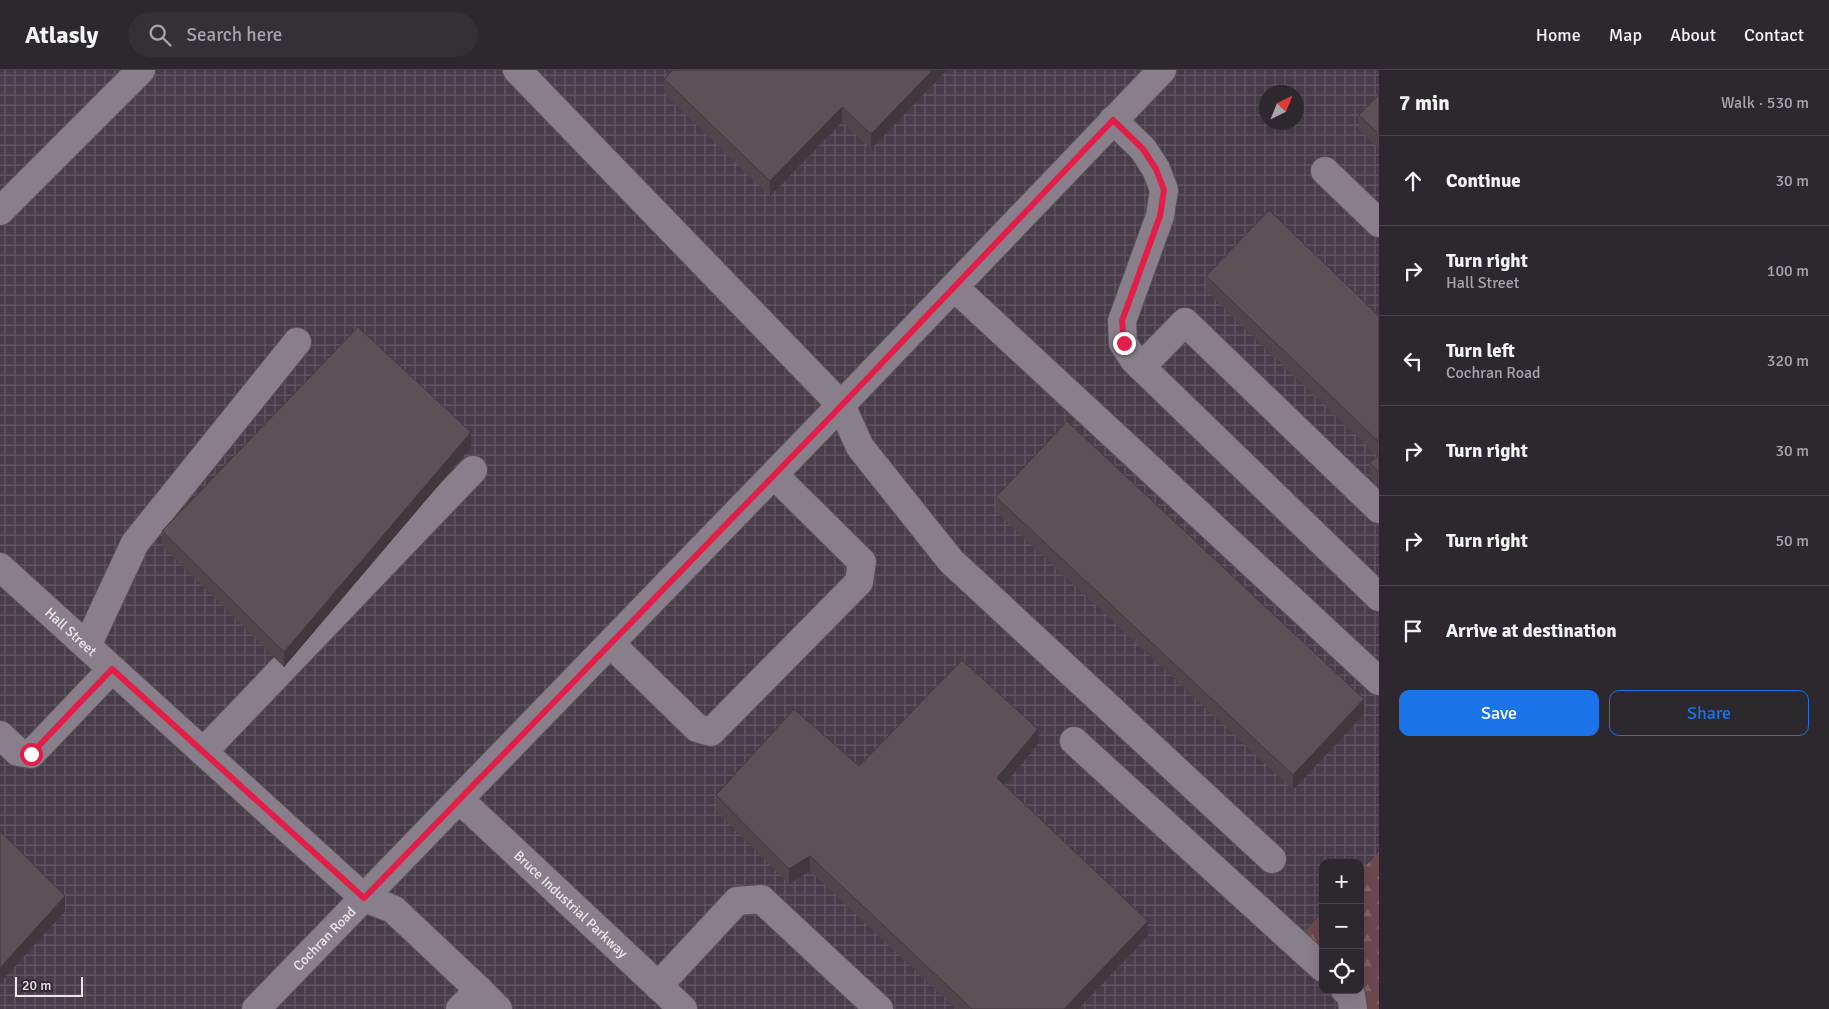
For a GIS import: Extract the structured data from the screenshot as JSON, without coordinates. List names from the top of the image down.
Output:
{
  "streets": {
    "street": ["Hall Street", "Bruce Industrial Parkway", "Cochran Road"]
  },
  "crossings": [
    ["Hall Street", "Cochran Road"],
    ["Bruce Industrial Parkway", "Cochran Road"]
  ],
  "scale_bar": "20 m",
  "north": "top right",
  "page": {
    "header": "Atlasly",
    "search": "Search here",
    "nav": [
      "Home",
      "Map",
      "About",
      "Contact"
    ],
    "heading": ["7 min", "Walk · 530 m"],
    "list": [
      ["Continue", "30 m"],
      ["Turn right", "Hall Street", "100 m"],
      ["Turn left", "Cochran Road", "320 m"],
      ["Turn right", "30 m"],
      ["Turn right", "50 m"],
      "Arrive at destination"
    ],
    "buttons": ["Save", "Share"],
    "map_buttons": ["+", "−"],
    "scale": "20 m"
  }
}
